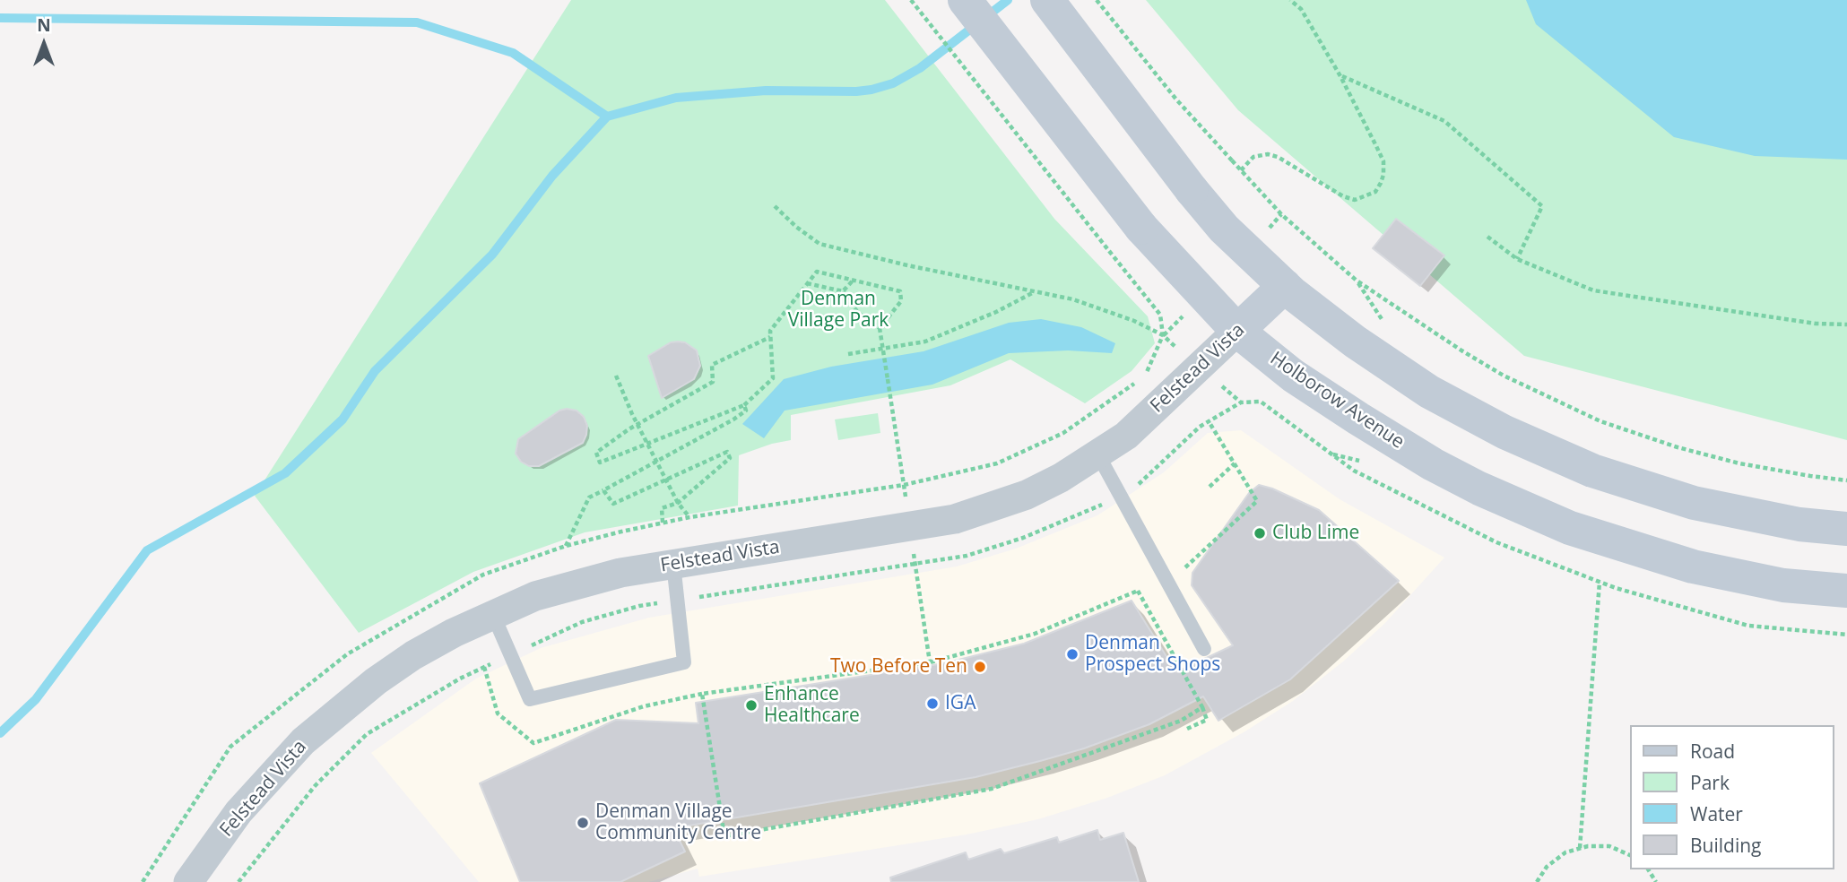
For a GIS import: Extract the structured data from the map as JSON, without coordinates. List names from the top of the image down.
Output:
{
  "streets": {
    "main road": ["Felstead Vista", "Holborow Avenue"]
  },
  "crossings": [
    ["Felstead Vista", "Holborow Avenue"]
  ],
  "parks": ["Denman Village Park"],
  "places": [
    "Club Lime",
    "Denman Prospect Shops",
    "Two Before Ten",
    "IGA",
    "Enhance Healthcare",
    "Denman Village Community Centre"
  ],
  "legend": [
    "Road",
    "Park",
    "Water",
    "Building"
  ],
  "north": "top"
}
